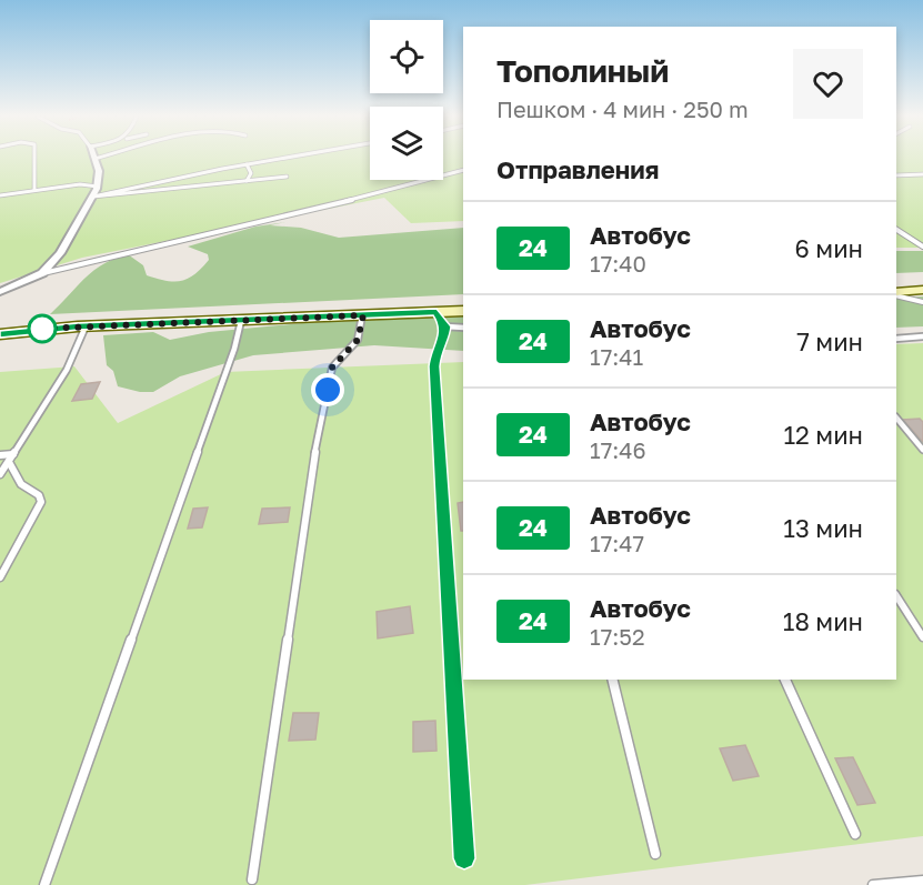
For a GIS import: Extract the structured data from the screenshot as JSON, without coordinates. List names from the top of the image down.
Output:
{
  "lines": ["bus line 24"],
  "page": {
    "heading": [
      ["Тополиный", "Пешком · 4 мин · 250 m"],
      "Отправления"
    ],
    "list": [
      {
        "mark": "24",
        "name": "Автобус",
        "note": "17:40",
        "value": "6 мин"
      },
      {
        "mark": "24",
        "name": "Автобус",
        "note": "17:41",
        "value": "7 мин"
      },
      {
        "mark": "24",
        "name": "Автобус",
        "note": "17:46",
        "value": "12 мин"
      },
      {
        "mark": "24",
        "name": "Автобус",
        "note": "17:47",
        "value": "13 мин"
      },
      {
        "mark": "24",
        "name": "Автобус",
        "note": "17:52",
        "value": "18 мин"
      }
    ]
  }
}
